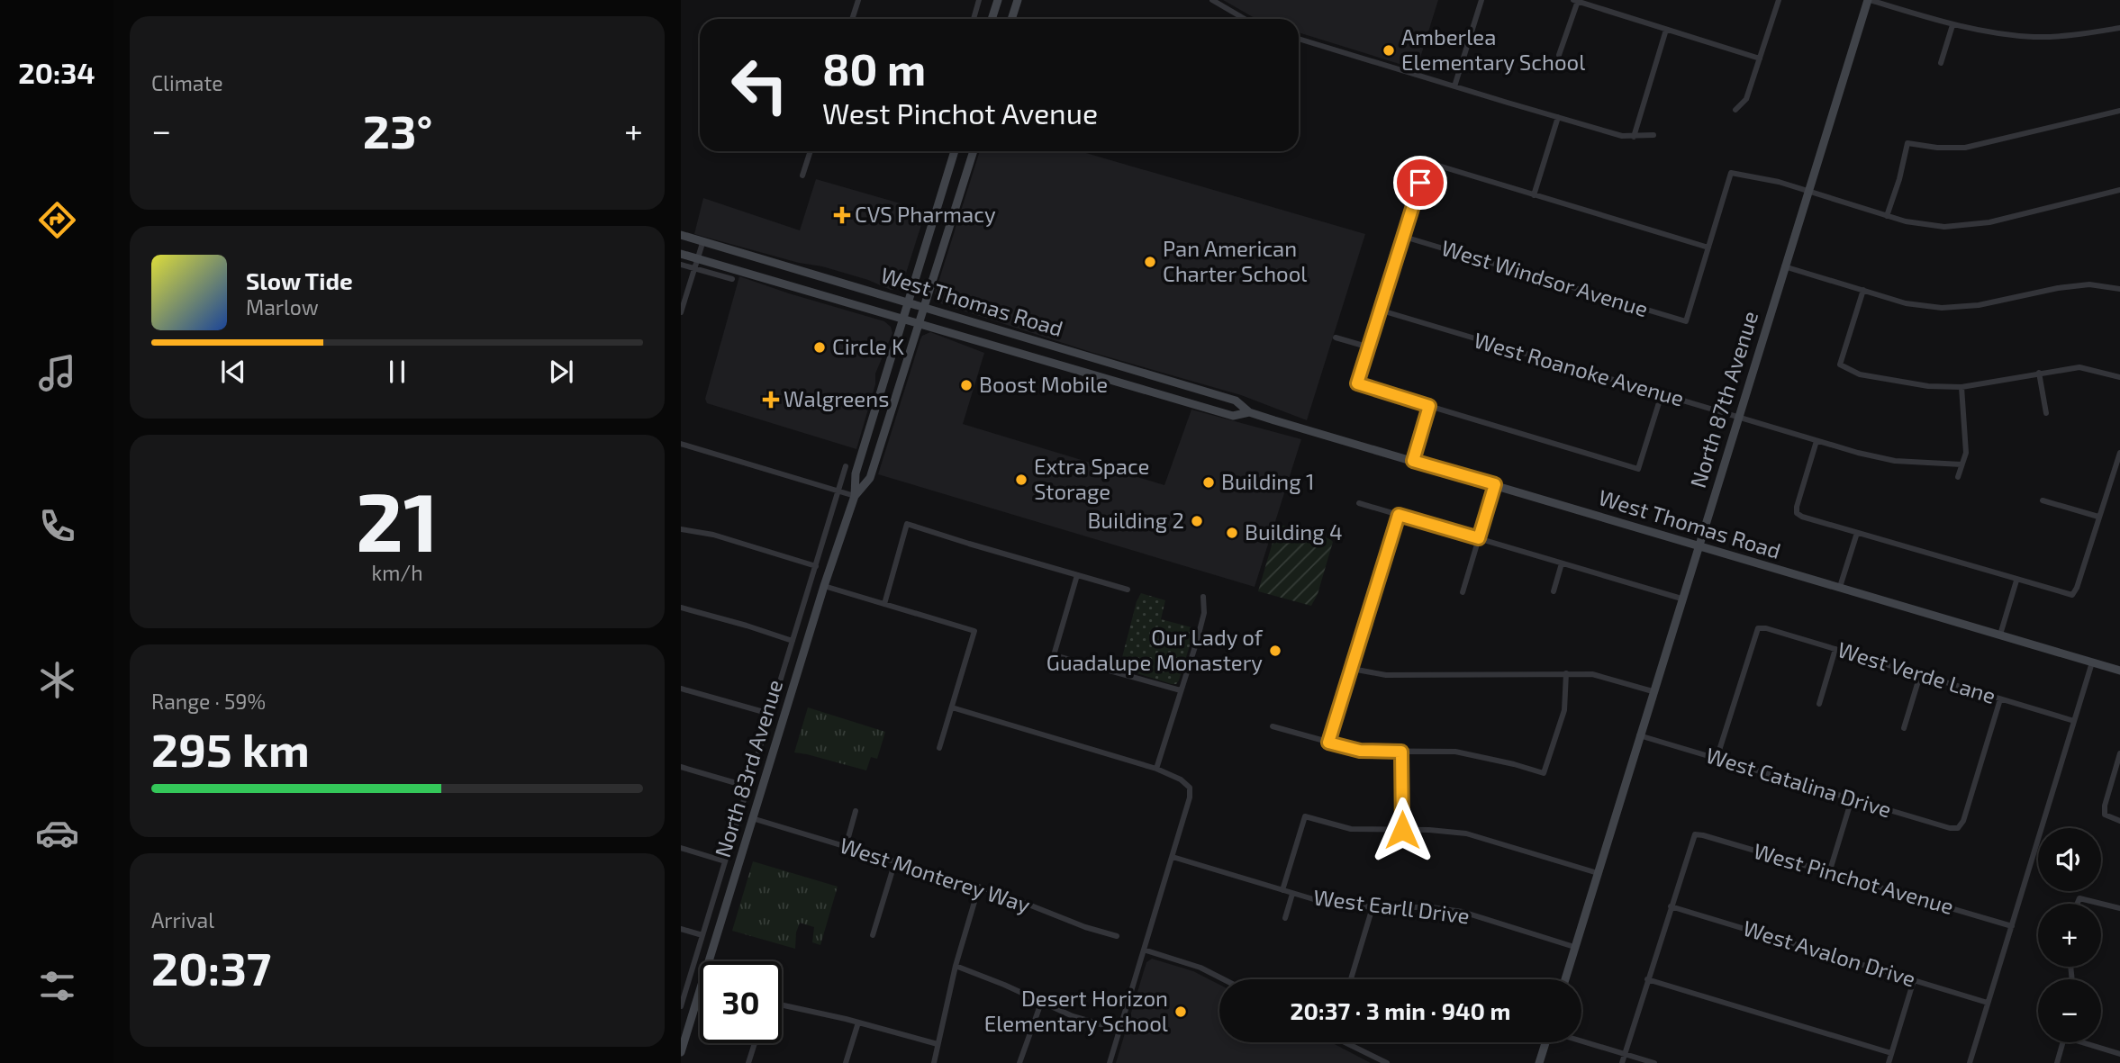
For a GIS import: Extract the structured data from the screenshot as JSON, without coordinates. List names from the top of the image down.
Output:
{
  "streets": {
    "main road": ["West Thomas Road", "North 87th Avenue", "North 83rd Avenue"],
    "street": [
      "West Windsor Avenue",
      "West Roanoke Avenue",
      "West Verde Lane",
      "West Catalina Drive",
      "West Monterey Way",
      "West Pinchot Avenue",
      "West Earll Drive",
      "West Avalon Drive"
    ]
  },
  "crossings": [
    ["West Thomas Road", "North 87th Avenue"],
    ["West Thomas Road", "North 83rd Avenue"],
    ["West Roanoke Avenue", "North 87th Avenue"],
    ["North 87th Avenue", "West Catalina Drive"],
    ["North 87th Avenue", "West Earll Drive"],
    ["West Verde Lane", "West Catalina Drive"],
    ["North 83rd Avenue", "West Monterey Way"],
    ["West Pinchot Avenue", "West Avalon Drive"]
  ],
  "places": {
    "other": [
      "Amberlea Elementary School",
      "Pan American Charter School",
      "Circle K",
      "Boost Mobile",
      "Extra Space Storage",
      "Building 1",
      "Building 2",
      "Building 4",
      "Our Lady of Guadalupe Monastery",
      "Desert Horizon Elementary School"
    ],
    "health": ["CVS Pharmacy", "Walgreens"]
  },
  "page": {
    "tabs": "20:34",
    "tile": [
      "Climate",
      ["21", "km/h"],
      ["Range · 59%", "295 km"],
      ["Arrival", "20:37"]
    ],
    "turn": ["80 m", "West Pinchot Avenue"],
    "heat": ["−", "23°", "+"],
    "song": ["Slow Tide", "Marlow"],
    "map_buttons": ["+", "−"],
    "limit": "30",
    "trip": "20:37 · 3 min · 940 m"
  }
}
